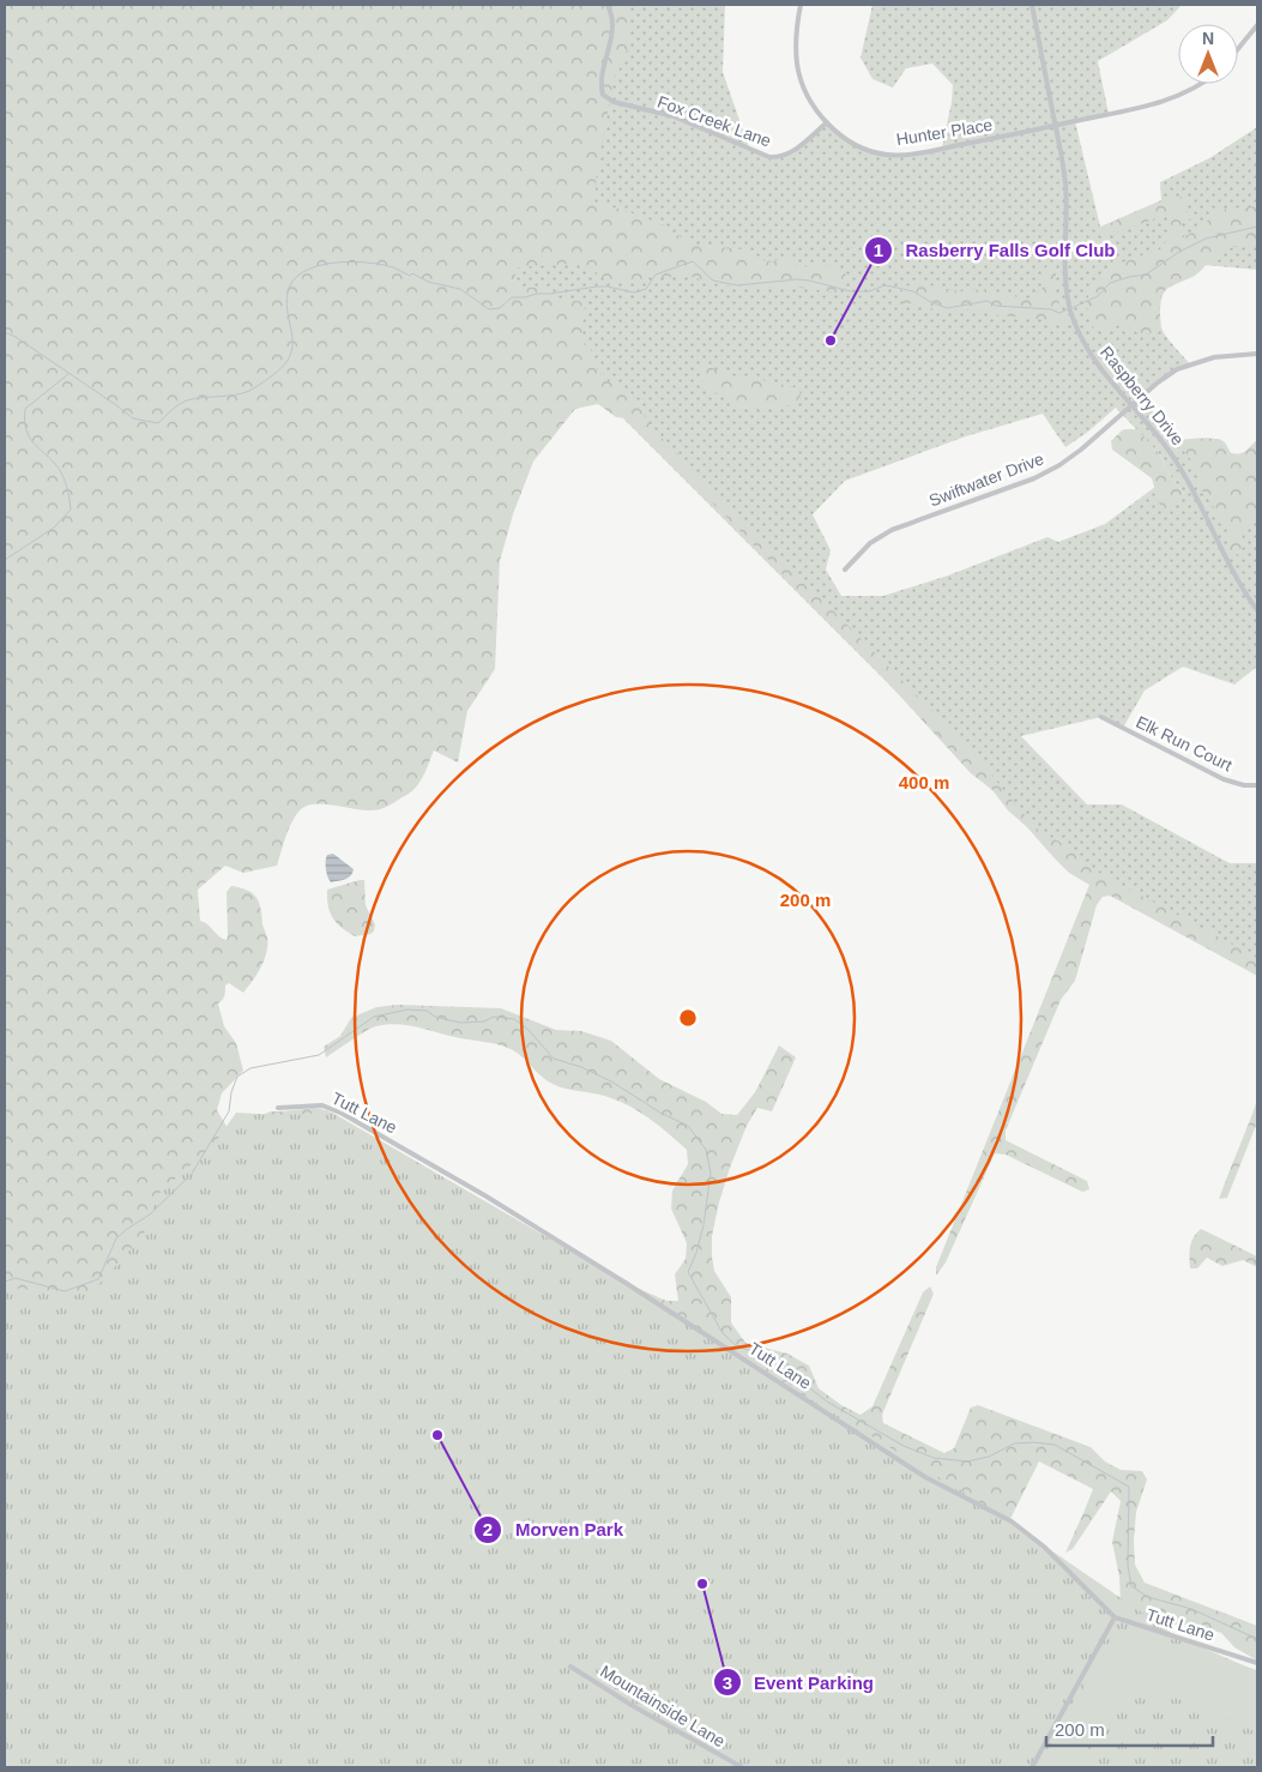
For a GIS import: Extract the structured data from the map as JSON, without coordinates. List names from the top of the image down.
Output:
{
  "streets": {
    "street": [
      "Fox Creek Lane",
      "Hunter Place",
      "Raspberry Drive",
      "Swiftwater Drive",
      "Elk Run Court",
      "Tutt Lane",
      "Mountainside Lane"
    ]
  },
  "crossings": [
    ["Fox Creek Lane", "Hunter Place"],
    ["Hunter Place", "Raspberry Drive"],
    ["Raspberry Drive", "Swiftwater Drive"]
  ],
  "places": ["Rasberry Falls Golf Club", "Morven Park", "Event Parking"],
  "scale_bar": "200 m",
  "north": "top",
  "rings": ["400 m", "200 m"]
}
